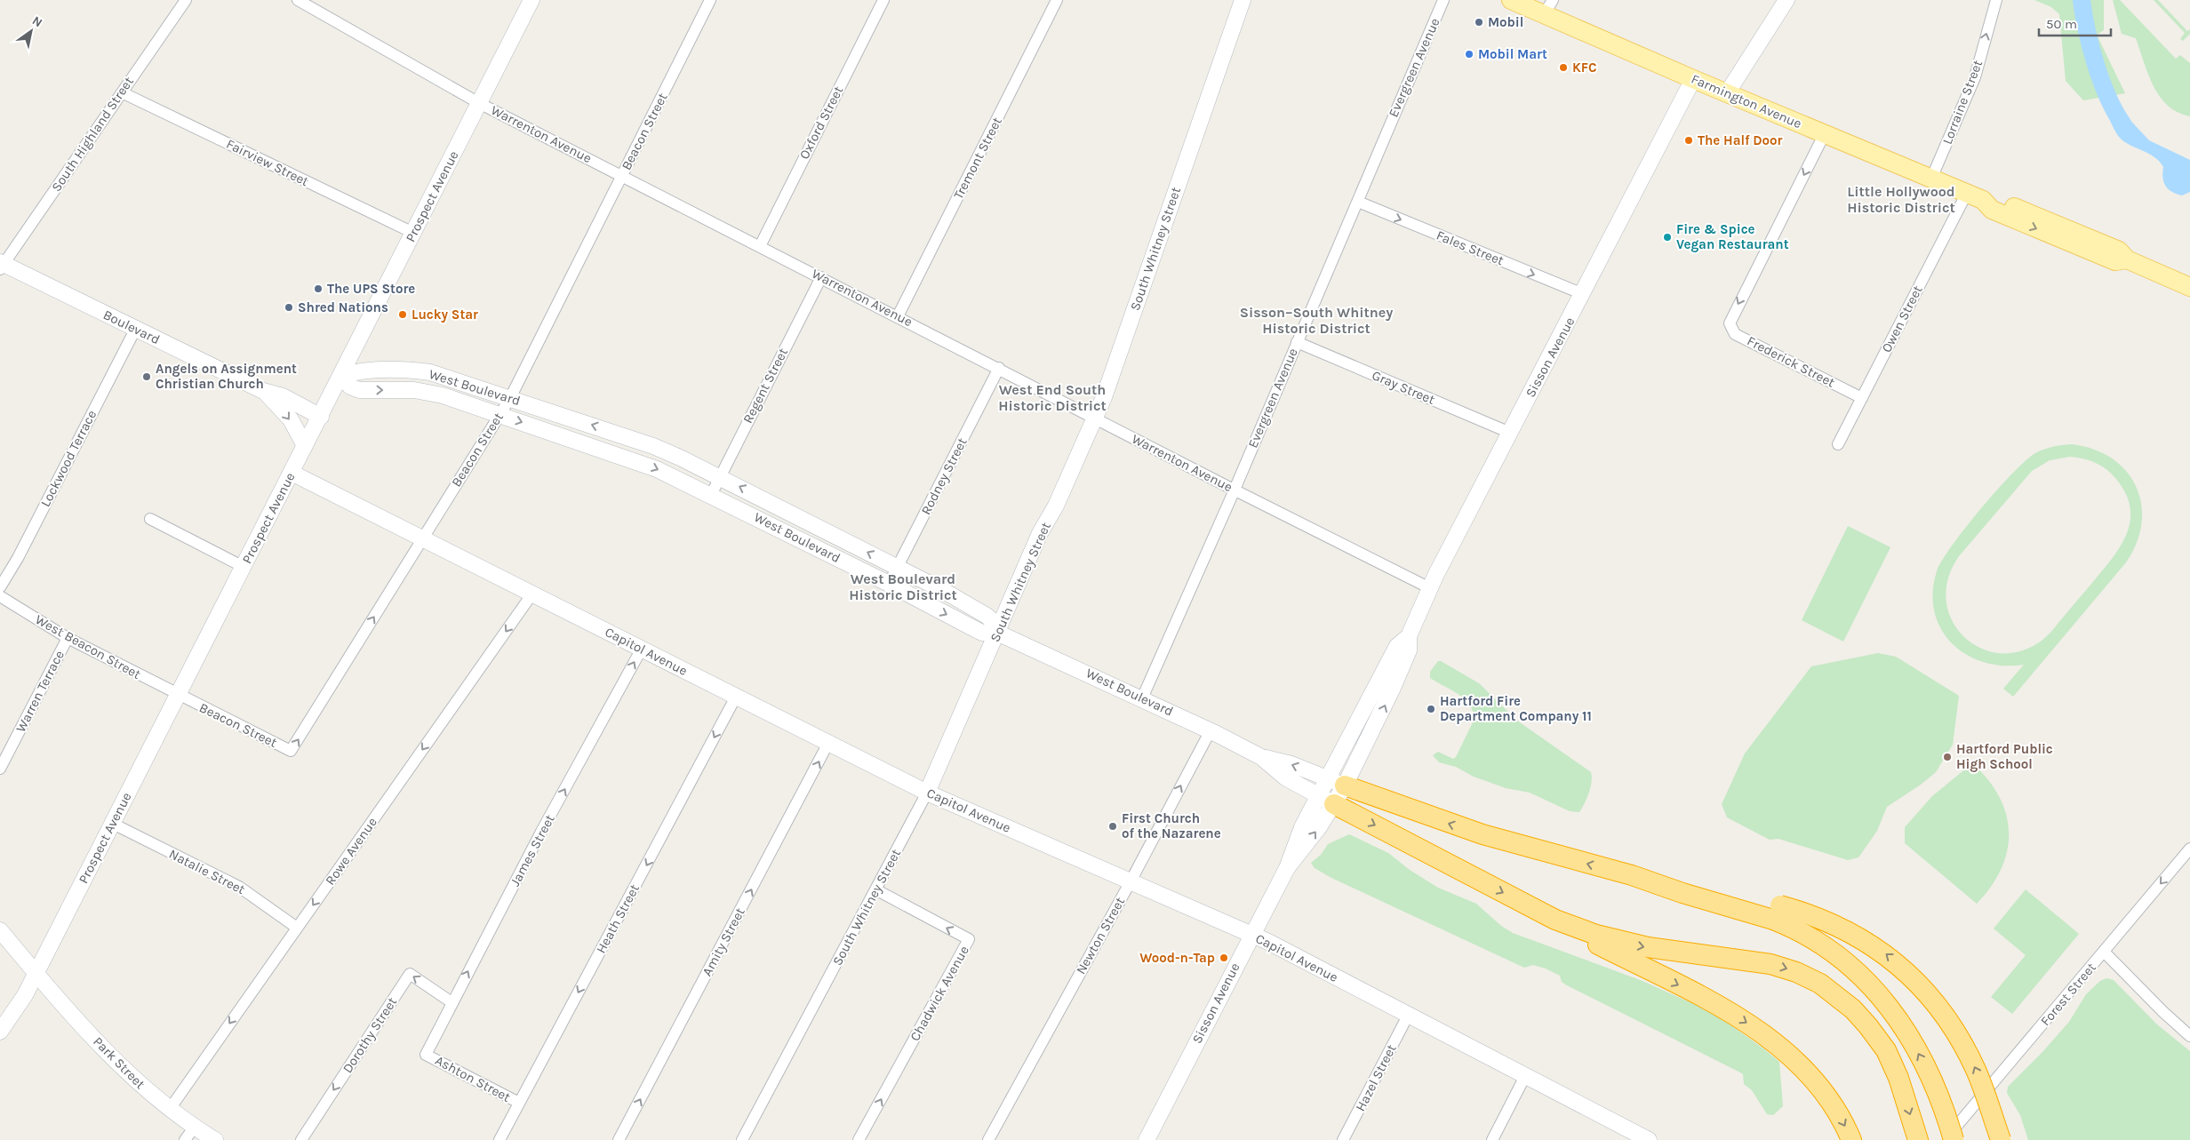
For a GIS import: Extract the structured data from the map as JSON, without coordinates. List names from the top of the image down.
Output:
{
  "streets": {
    "main road": [
      "Farmington Avenue",
      "Prospect Avenue",
      "South Whitney Street",
      "Boulevard",
      "Sisson Avenue",
      "West Boulevard",
      "Capitol Avenue",
      "Park Street"
    ],
    "street": [
      "Evergreen Avenue",
      "Lorraine Street",
      "Oxford Street",
      "Beacon Street",
      "South Highland Street",
      "Warrenton Avenue",
      "Tremont Street",
      "Fairview Street",
      "Fales Street",
      "Owen Street",
      "Frederick Street",
      "Regent Street",
      "Gray Street",
      "Lockwood Terrace",
      "Rodney Street",
      "West Beacon Street",
      "Warren Terrace",
      "James Street",
      "Rowe Avenue",
      "Natalie Street",
      "Heath Street",
      "Newton Street",
      "Amity Street",
      "Chadwick Avenue",
      "Forest Street",
      "Dorothy Street",
      "Hazel Street",
      "Ashton Street"
    ]
  },
  "crossings": [
    ["Evergreen Avenue", "Warrenton Avenue"],
    ["Evergreen Avenue", "Fales Street"],
    ["Evergreen Avenue", "West Boulevard"],
    ["Evergreen Avenue", "Gray Street"],
    ["Farmington Avenue", "Lorraine Street"],
    ["Farmington Avenue", "Owen Street"],
    ["Farmington Avenue", "Sisson Avenue"],
    ["Farmington Avenue", "Frederick Street"],
    ["Oxford Street", "Warrenton Avenue"],
    ["Beacon Street", "Warrenton Avenue"],
    ["Beacon Street", "Prospect Avenue"],
    ["Beacon Street", "West Boulevard"],
    ["Beacon Street", "West Beacon Street"],
    ["Beacon Street", "Capitol Avenue"],
    ["South Highland Street", "Fairview Street"],
    ["South Highland Street", "Boulevard"],
    ["Warrenton Avenue", "Tremont Street"],
    ["Warrenton Avenue", "Prospect Avenue"],
    ["Warrenton Avenue", "South Whitney Street"],
    ["Warrenton Avenue", "Sisson Avenue"],
    ["Warrenton Avenue", "Regent Street"],
    ["Warrenton Avenue", "Rodney Street"],
    ["Fairview Street", "Prospect Avenue"],
    ["Prospect Avenue", "Boulevard"],
    ["Prospect Avenue", "West Boulevard"],
    ["Prospect Avenue", "West Beacon Street"],
    ["Prospect Avenue", "Capitol Avenue"],
    ["Prospect Avenue", "Natalie Street"],
    ["Prospect Avenue", "Park Street"],
    ["Fales Street", "Sisson Avenue"],
    ["South Whitney Street", "West Boulevard"],
    ["South Whitney Street", "Capitol Avenue"],
    ["South Whitney Street", "Chadwick Avenue"],
    ["Owen Street", "Frederick Street"],
    ["Boulevard", "Lockwood Terrace"],
    ["Sisson Avenue", "West Boulevard"],
    ["Sisson Avenue", "Gray Street"],
    ["Sisson Avenue", "Capitol Avenue"],
    ["Regent Street", "West Boulevard"],
    ["West Boulevard", "Rodney Street"],
    ["West Boulevard", "Newton Street"],
    ["West Beacon Street", "Warren Terrace"],
    ["Capitol Avenue", "James Street"],
    ["Capitol Avenue", "Rowe Avenue"],
    ["Capitol Avenue", "Heath Street"],
    ["Capitol Avenue", "Newton Street"],
    ["Capitol Avenue", "Amity Street"],
    ["Capitol Avenue", "Hazel Street"],
    ["James Street", "Dorothy Street"],
    ["James Street", "Ashton Street"],
    ["Rowe Avenue", "Natalie Street"],
    ["Rowe Avenue", "Park Street"],
    ["Heath Street", "Ashton Street"]
  ],
  "one_way": [
    "Lorraine Street",
    "Fales Street",
    "James Street",
    "Rowe Avenue",
    "Heath Street",
    "Newton Street",
    "Amity Street",
    "Forest Street",
    "Dorothy Street"
  ],
  "districts": [
    "Little Hollywood Historic District",
    "Sisson–South Whitney Historic District",
    "West End South Historic District",
    "West Boulevard Historic District"
  ],
  "places": [
    "Mobil",
    "Mobil Mart",
    "KFC",
    "The Half Door",
    "Fire & Spice Vegan Restaurant",
    "The UPS Store",
    "Shred Nations",
    "Lucky Star",
    "Angels on Assignment Christian Church",
    "Hartford Fire Department Company 11",
    "Hartford Public High School",
    "First Church of the Nazarene",
    "Wood-n-Tap"
  ],
  "scale_bar": "50 m",
  "north": "top right"
}
